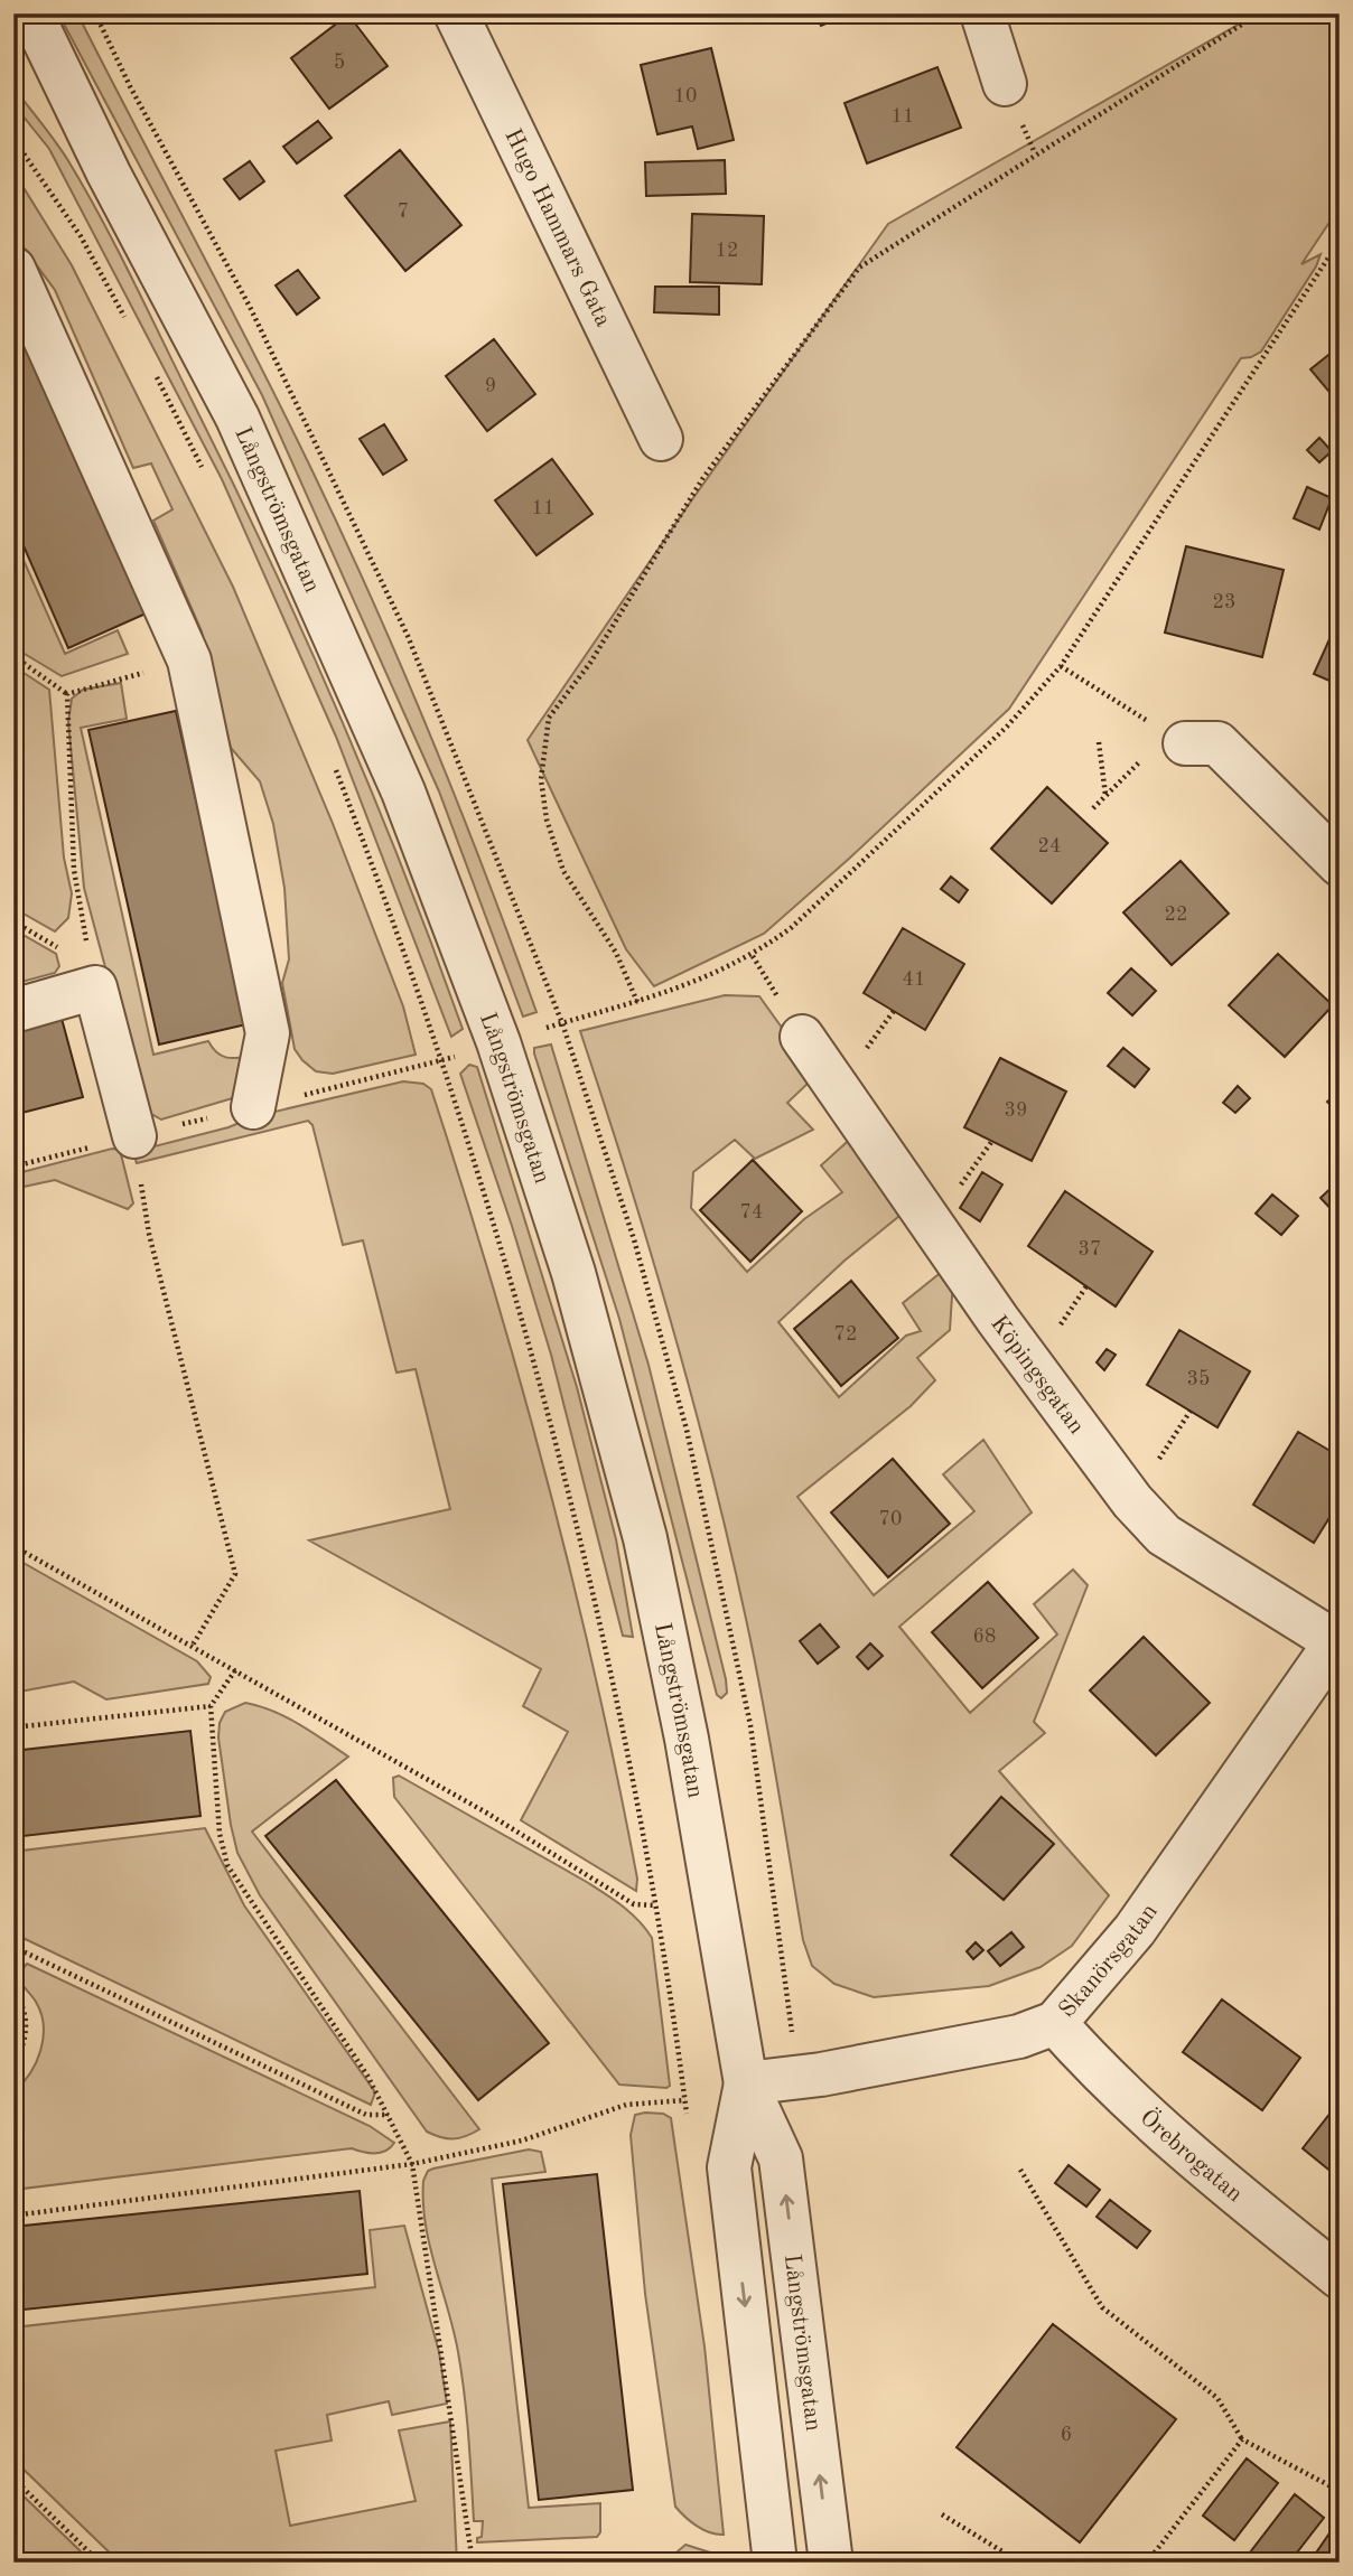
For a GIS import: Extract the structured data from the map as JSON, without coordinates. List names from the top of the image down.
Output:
{
  "streets": {
    "street": [
      "Hugo Hammars Gata",
      "Långströmsgatan",
      "Köpingsgatan",
      "Skanörsgatan",
      "Örebrogatan"
    ]
  },
  "crossings": [
    ["Långströmsgatan", "Skanörsgatan"],
    ["Köpingsgatan", "Skanörsgatan"],
    ["Skanörsgatan", "Örebrogatan"]
  ],
  "house_numbers": [
    "5",
    "10",
    "11",
    "7",
    "12",
    "9",
    "11",
    "23",
    "24",
    "22",
    "41",
    "39",
    "74",
    "37",
    "72",
    "35",
    "70",
    "68",
    "6"
  ]
}
